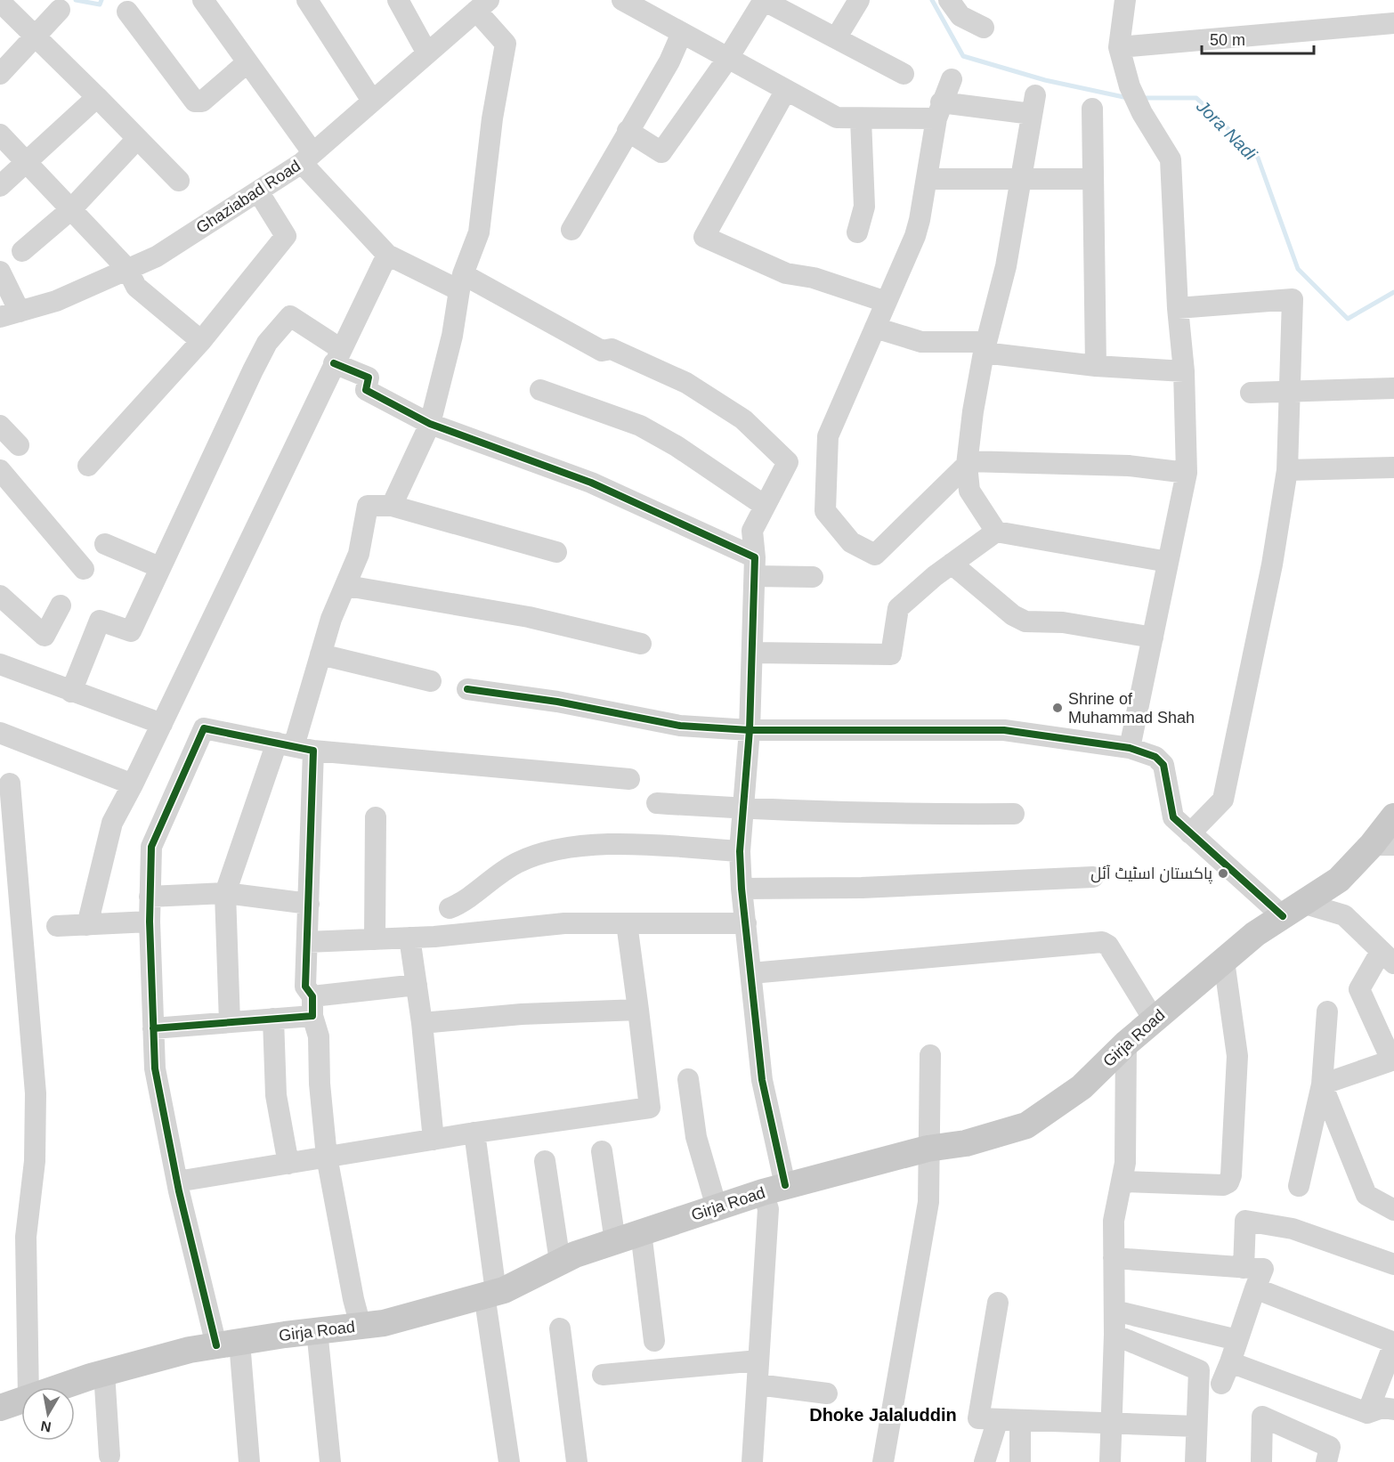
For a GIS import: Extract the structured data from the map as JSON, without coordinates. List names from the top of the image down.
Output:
{
  "streets": {
    "main road": ["Girja Road"],
    "street": ["Ghaziabad Road"]
  },
  "districts": ["Dhoke Jalaluddin"],
  "water": ["Jora Nadi"],
  "places": ["Shrine of Muhammad Shah", "پاکستان اسٹیٹ آئل"],
  "scale_bar": "50 m",
  "north": "bottom"
}
